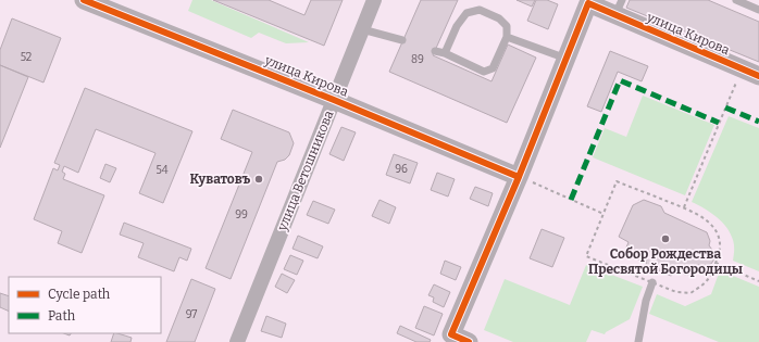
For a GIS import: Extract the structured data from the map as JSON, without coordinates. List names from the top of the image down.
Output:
{
  "streets": {
    "street": ["улица Кирова", "улица Ветошникова"]
  },
  "crossings": [
    ["улица Кирова", "улица Ветошникова"]
  ],
  "places": ["Куватовъ", "Собор Рождества Пресвятой Богородицы"],
  "house_numbers": [
    "52",
    "89",
    "96",
    "54",
    "99",
    "97"
  ],
  "legend": ["Cycle path", "Path"]
}
